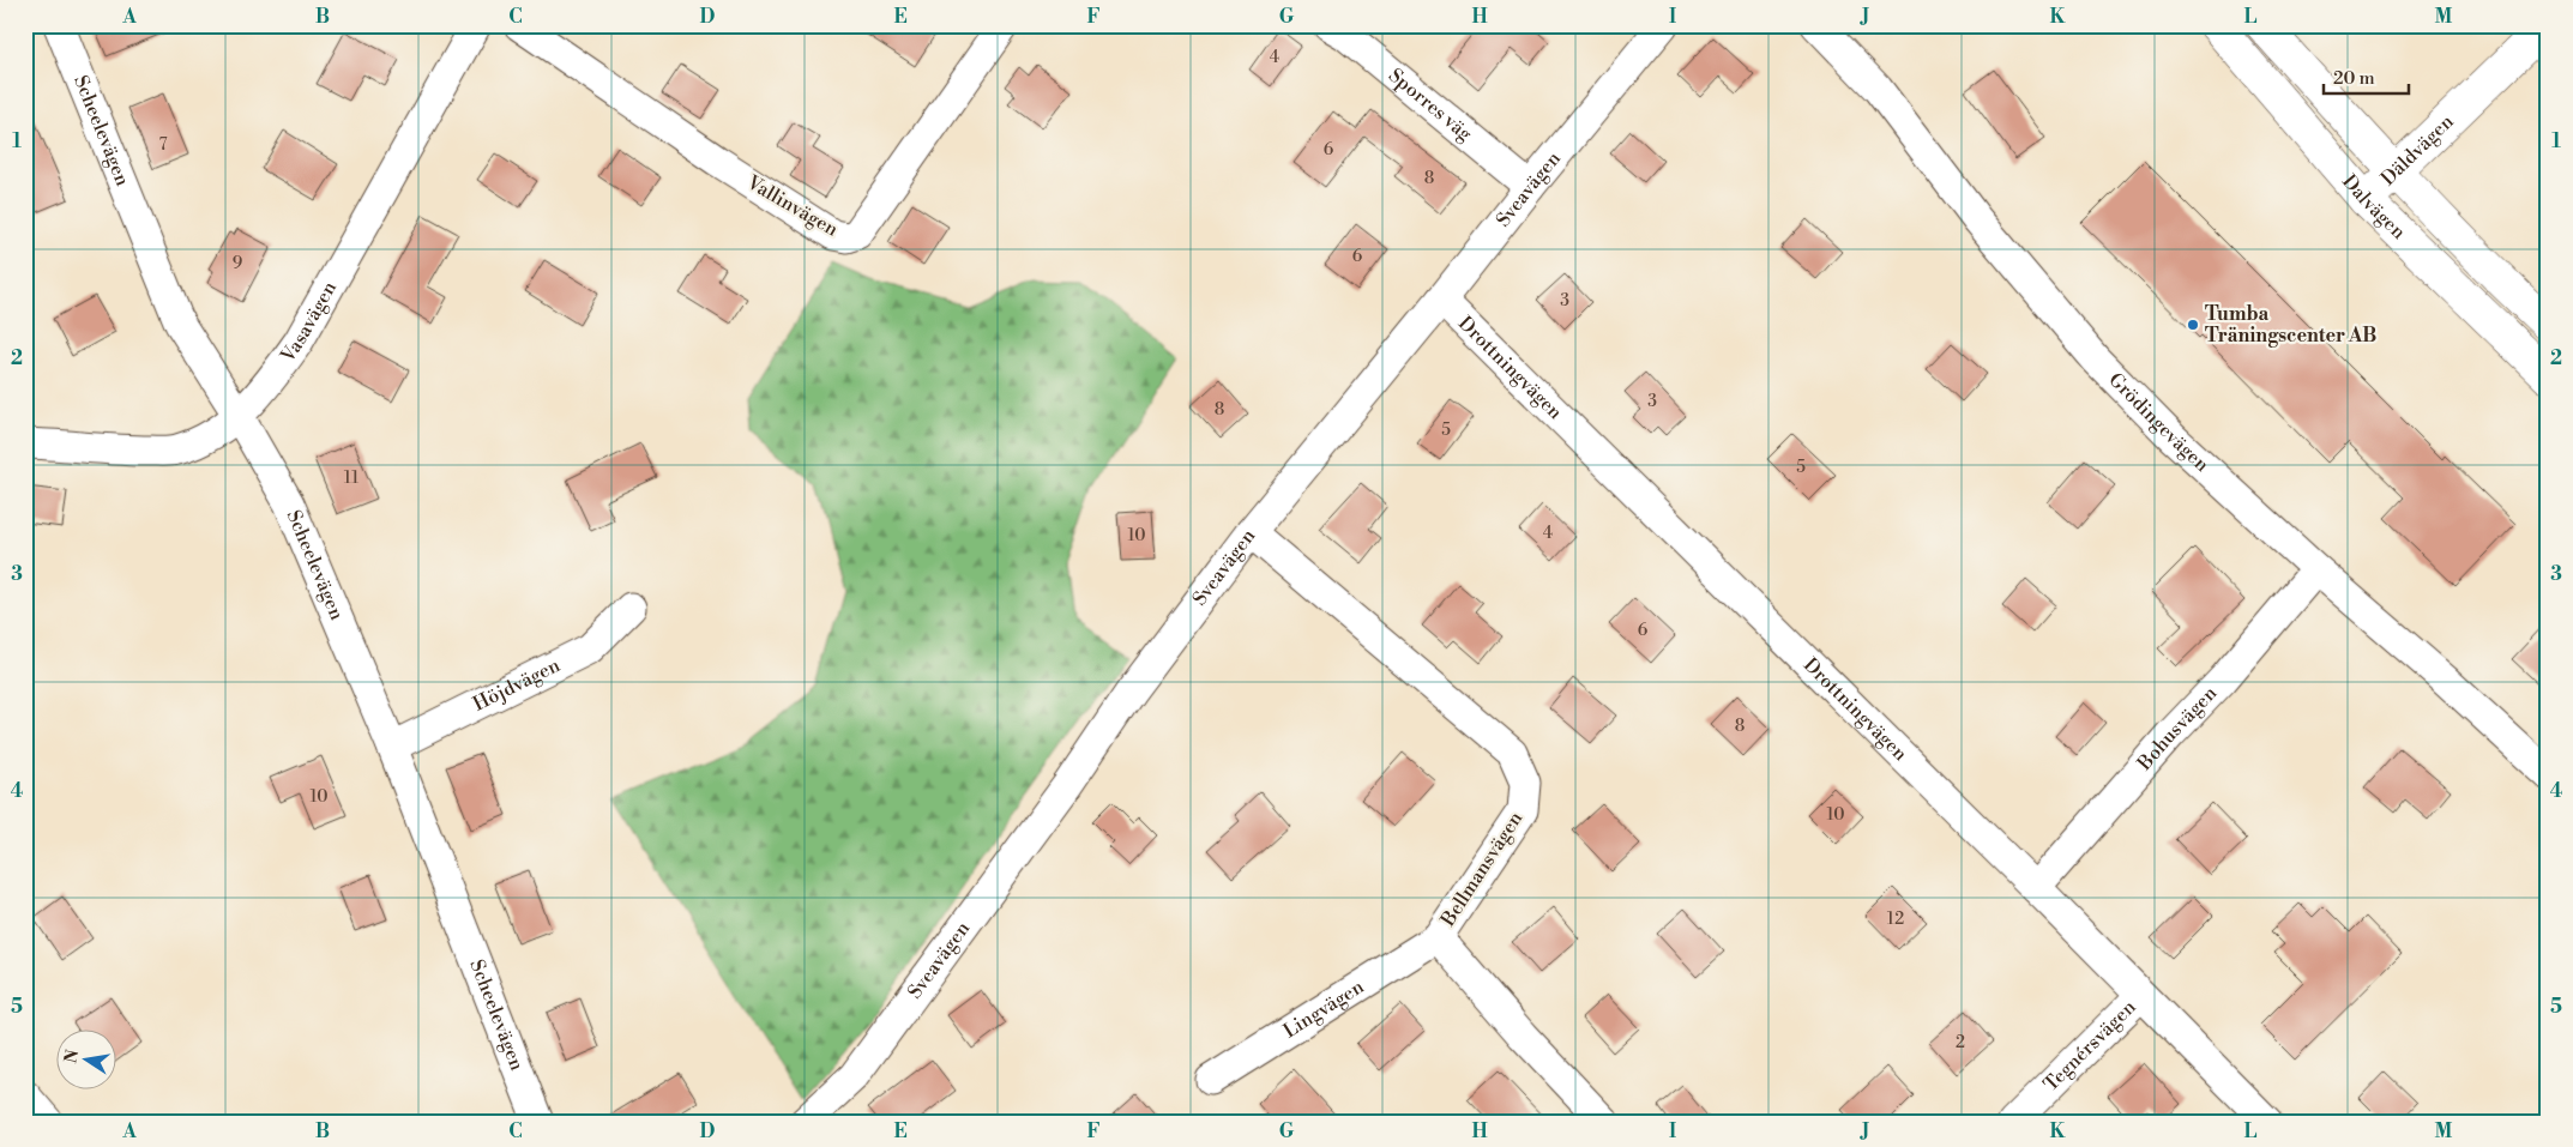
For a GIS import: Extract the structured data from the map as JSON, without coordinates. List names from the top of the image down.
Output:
{
  "streets": {
    "main road": ["Däldvägen", "Dalvägen"],
    "street": [
      "Sporres väg",
      "Scheelevägen",
      "Sveavägen",
      "Vallinvägen",
      "Vasavägen",
      "Drottningvägen",
      "Grödingevägen",
      "Höjdvägen",
      "Bohusvägen",
      "Bellmansvägen",
      "Lingvägen",
      "Tegnérsvägen"
    ]
  },
  "crossings": [
    ["Sporres väg", "Sveavägen"],
    ["Scheelevägen", "Vasavägen"],
    ["Scheelevägen", "Höjdvägen"],
    ["Däldvägen", "Dalvägen"],
    ["Sveavägen", "Drottningvägen"],
    ["Sveavägen", "Bellmansvägen"],
    ["Drottningvägen", "Bohusvägen"],
    ["Drottningvägen", "Tegnérsvägen"],
    ["Grödingevägen", "Bohusvägen"],
    ["Bellmansvägen", "Lingvägen"]
  ],
  "places": ["Tumba Träningscenter AB"],
  "house_numbers": [
    "4",
    "7",
    "6",
    "8",
    "6",
    "9",
    "3",
    "3",
    "8",
    "5",
    "5",
    "11",
    "4",
    "10",
    "6",
    "8",
    "10",
    "10",
    "12",
    "2"
  ],
  "scale_bar": "20 m",
  "north": "left",
  "grid": {
    "columns": [
      "A",
      "B",
      "C",
      "D",
      "E",
      "F",
      "G",
      "H",
      "I",
      "J",
      "K",
      "L",
      "M"
    ],
    "rows": [
      "1",
      "2",
      "3",
      "4",
      "5"
    ]
  }
}
